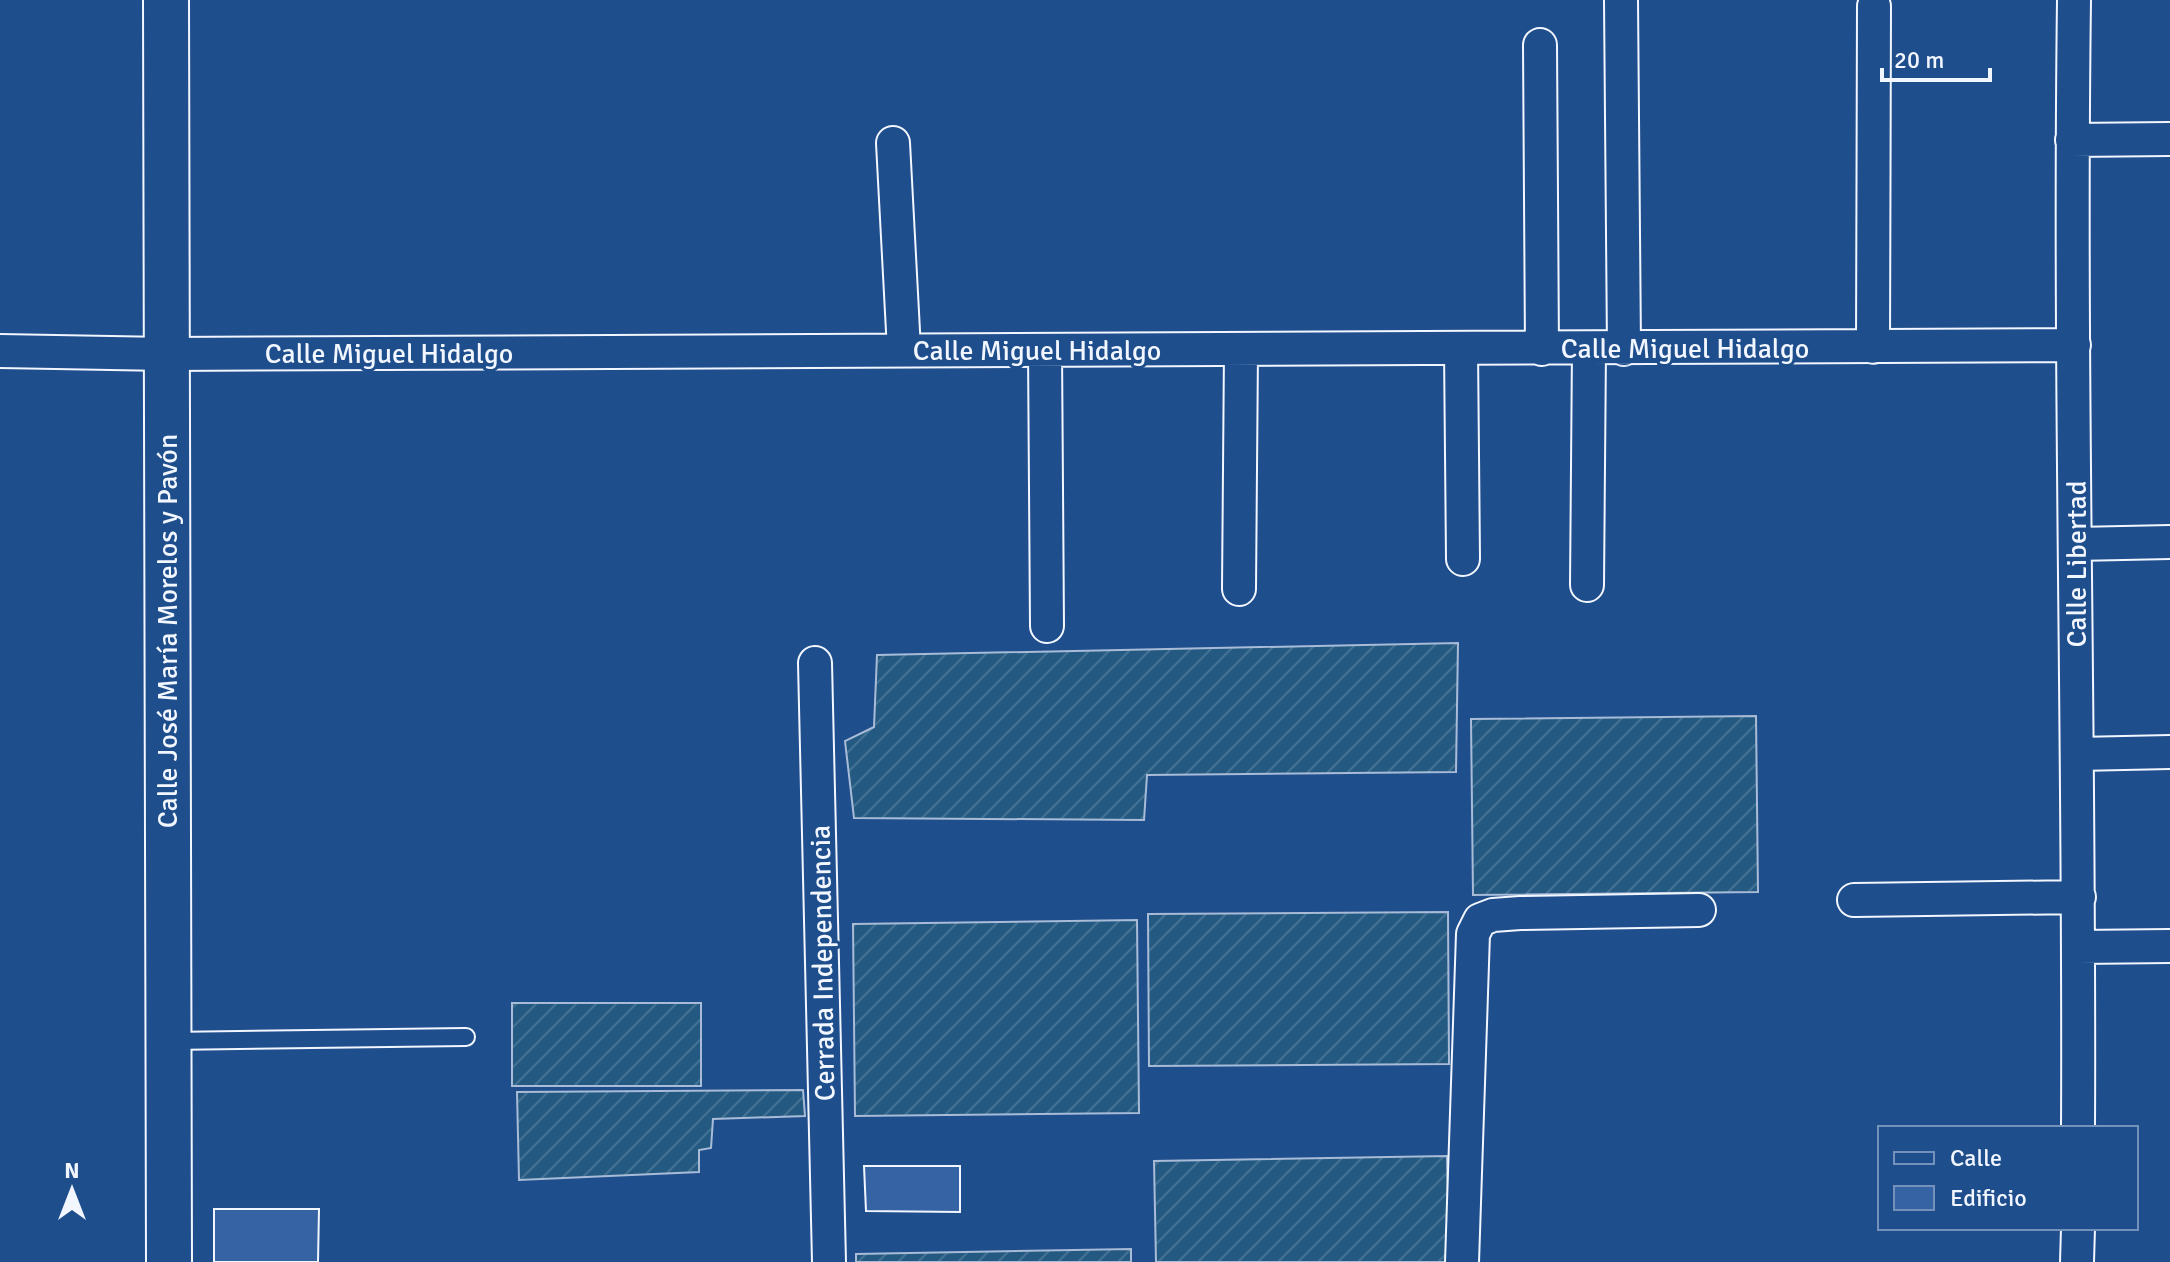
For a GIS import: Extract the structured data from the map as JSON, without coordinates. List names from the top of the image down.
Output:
{
  "streets": {
    "street": [
      "Calle Miguel Hidalgo",
      "Calle Libertad",
      "Calle José María Morelos y Pavón",
      "Cerrada Independencia"
    ]
  },
  "crossings": [
    ["Calle Miguel Hidalgo", "Calle Libertad"],
    ["Calle Miguel Hidalgo", "Calle José María Morelos y Pavón"]
  ],
  "legend": ["Calle", "Edificio"],
  "scale_bar": "20 m",
  "north": "top"
}
